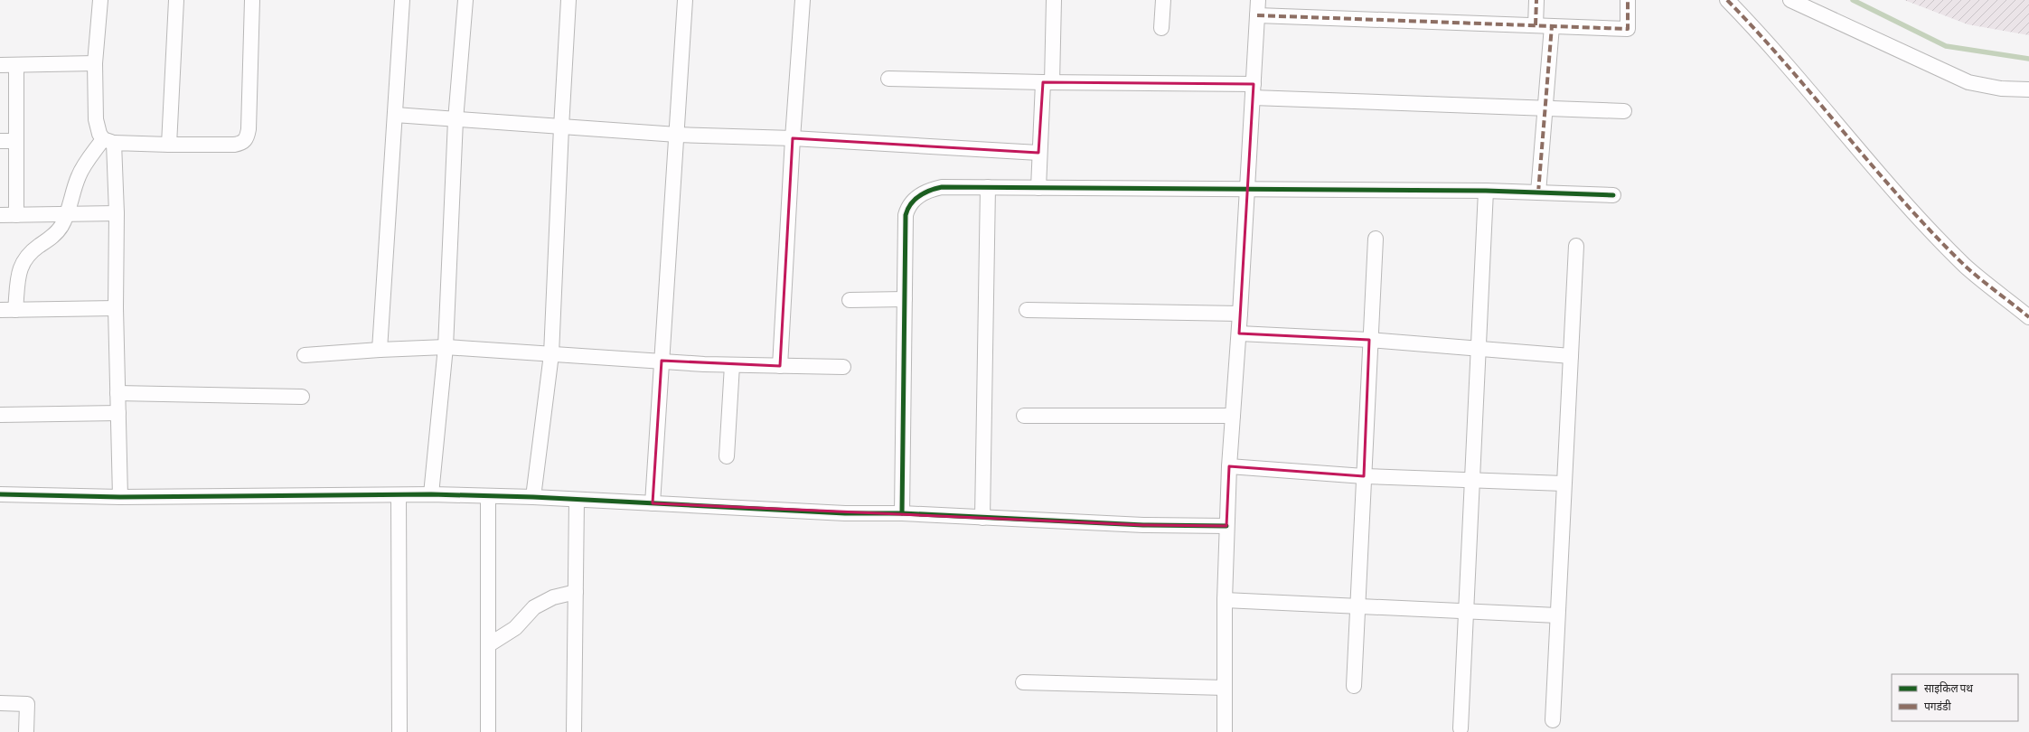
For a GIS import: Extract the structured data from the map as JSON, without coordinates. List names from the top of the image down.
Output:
{
  "legend": ["साइकिल पथ", "पगडंडी"]
}
